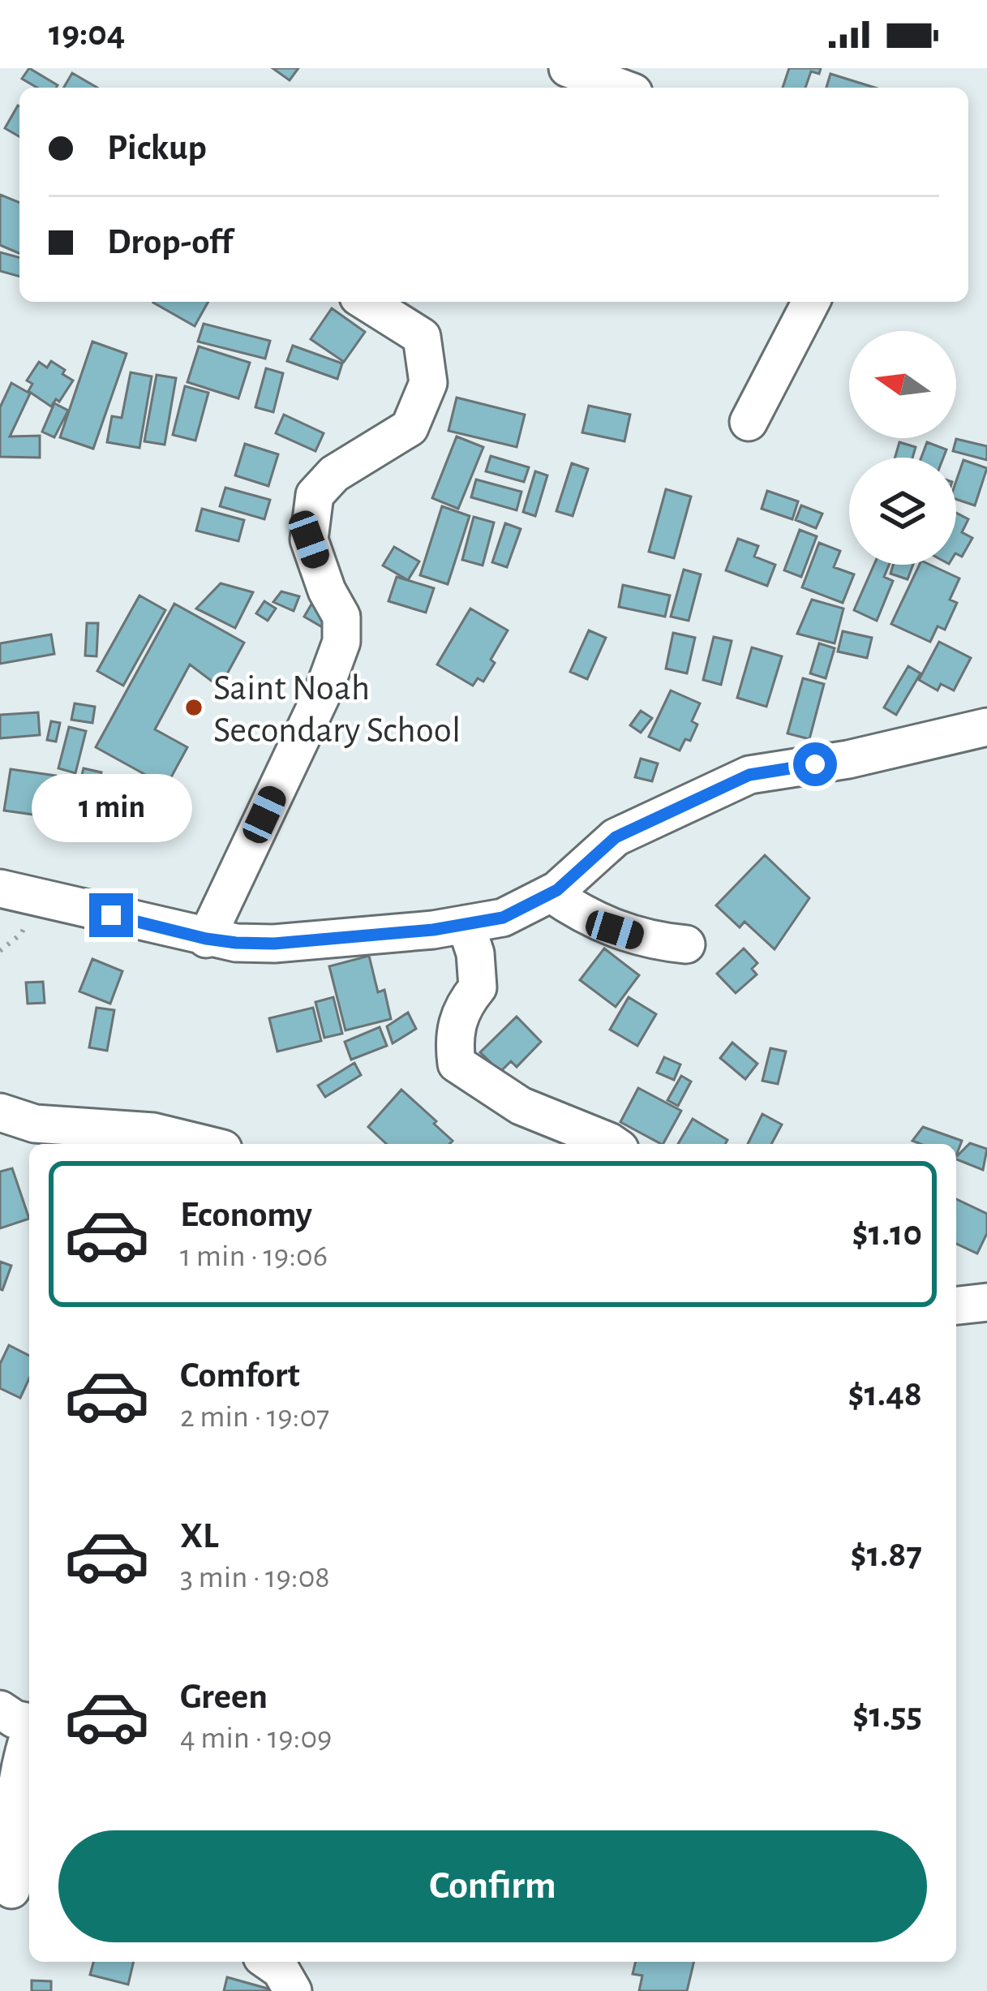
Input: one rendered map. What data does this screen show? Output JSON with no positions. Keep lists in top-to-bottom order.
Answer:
{
  "places": ["Saint Noah Secondary School"],
  "north": "left",
  "page": {
    "status": "19:04",
    "banner": ["Pickup", "Drop-off"],
    "bubble": "1 min",
    "list": [
      {
        "name": "Economy",
        "note": "1 min · 19:06",
        "value": "$1.10"
      },
      {
        "name": "Comfort",
        "note": "2 min · 19:07",
        "value": "$1.48"
      },
      {
        "name": "XL",
        "note": "3 min · 19:08",
        "value": "$1.87"
      },
      {
        "name": "Green",
        "note": "4 min · 19:09",
        "value": "$1.55"
      }
    ],
    "buttons": "Confirm"
  }
}
